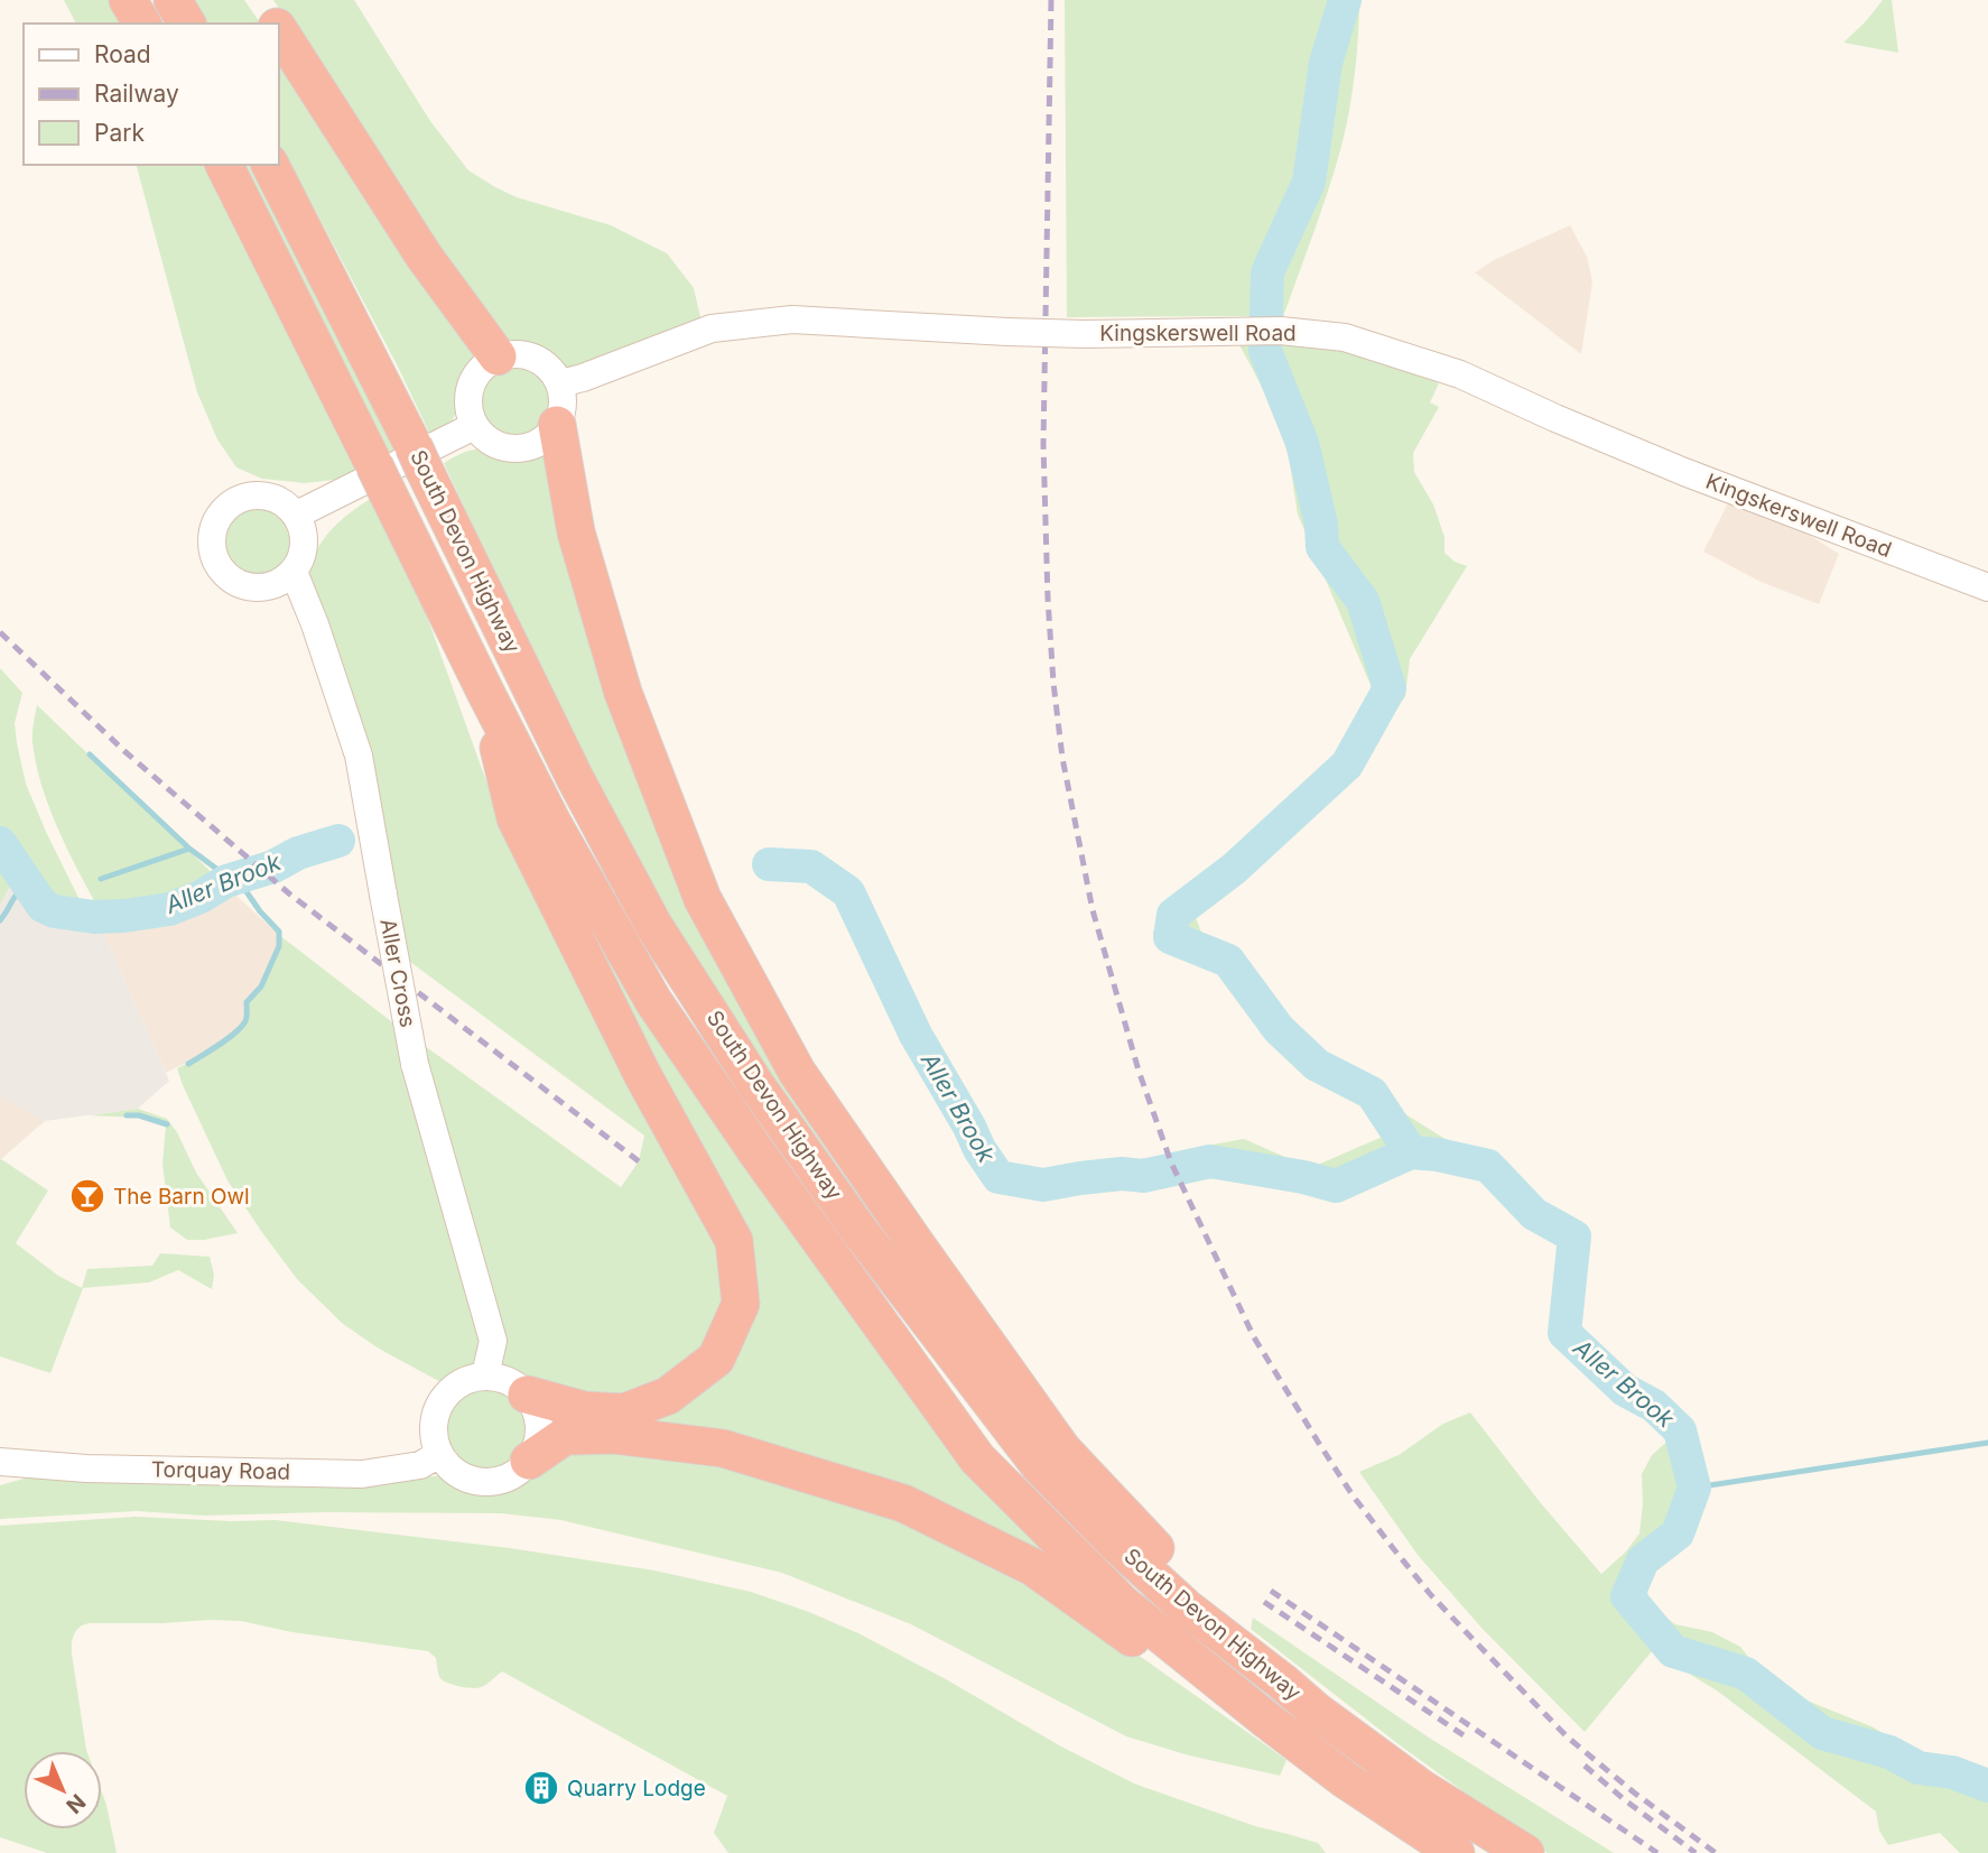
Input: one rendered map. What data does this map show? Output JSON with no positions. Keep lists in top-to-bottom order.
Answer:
{
  "streets": {
    "highway": ["South Devon Highway"],
    "street": ["Kingskerswell Road", "Aller Cross", "Torquay Road"]
  },
  "crossings": [
    ["Aller Cross", "Torquay Road"]
  ],
  "water": ["Aller Brook"],
  "places": {
    "bar": ["The Barn Owl"],
    "building": ["Quarry Lodge"]
  },
  "legend": ["Road", "Railway", "Park"],
  "north": "bottom right"
}
